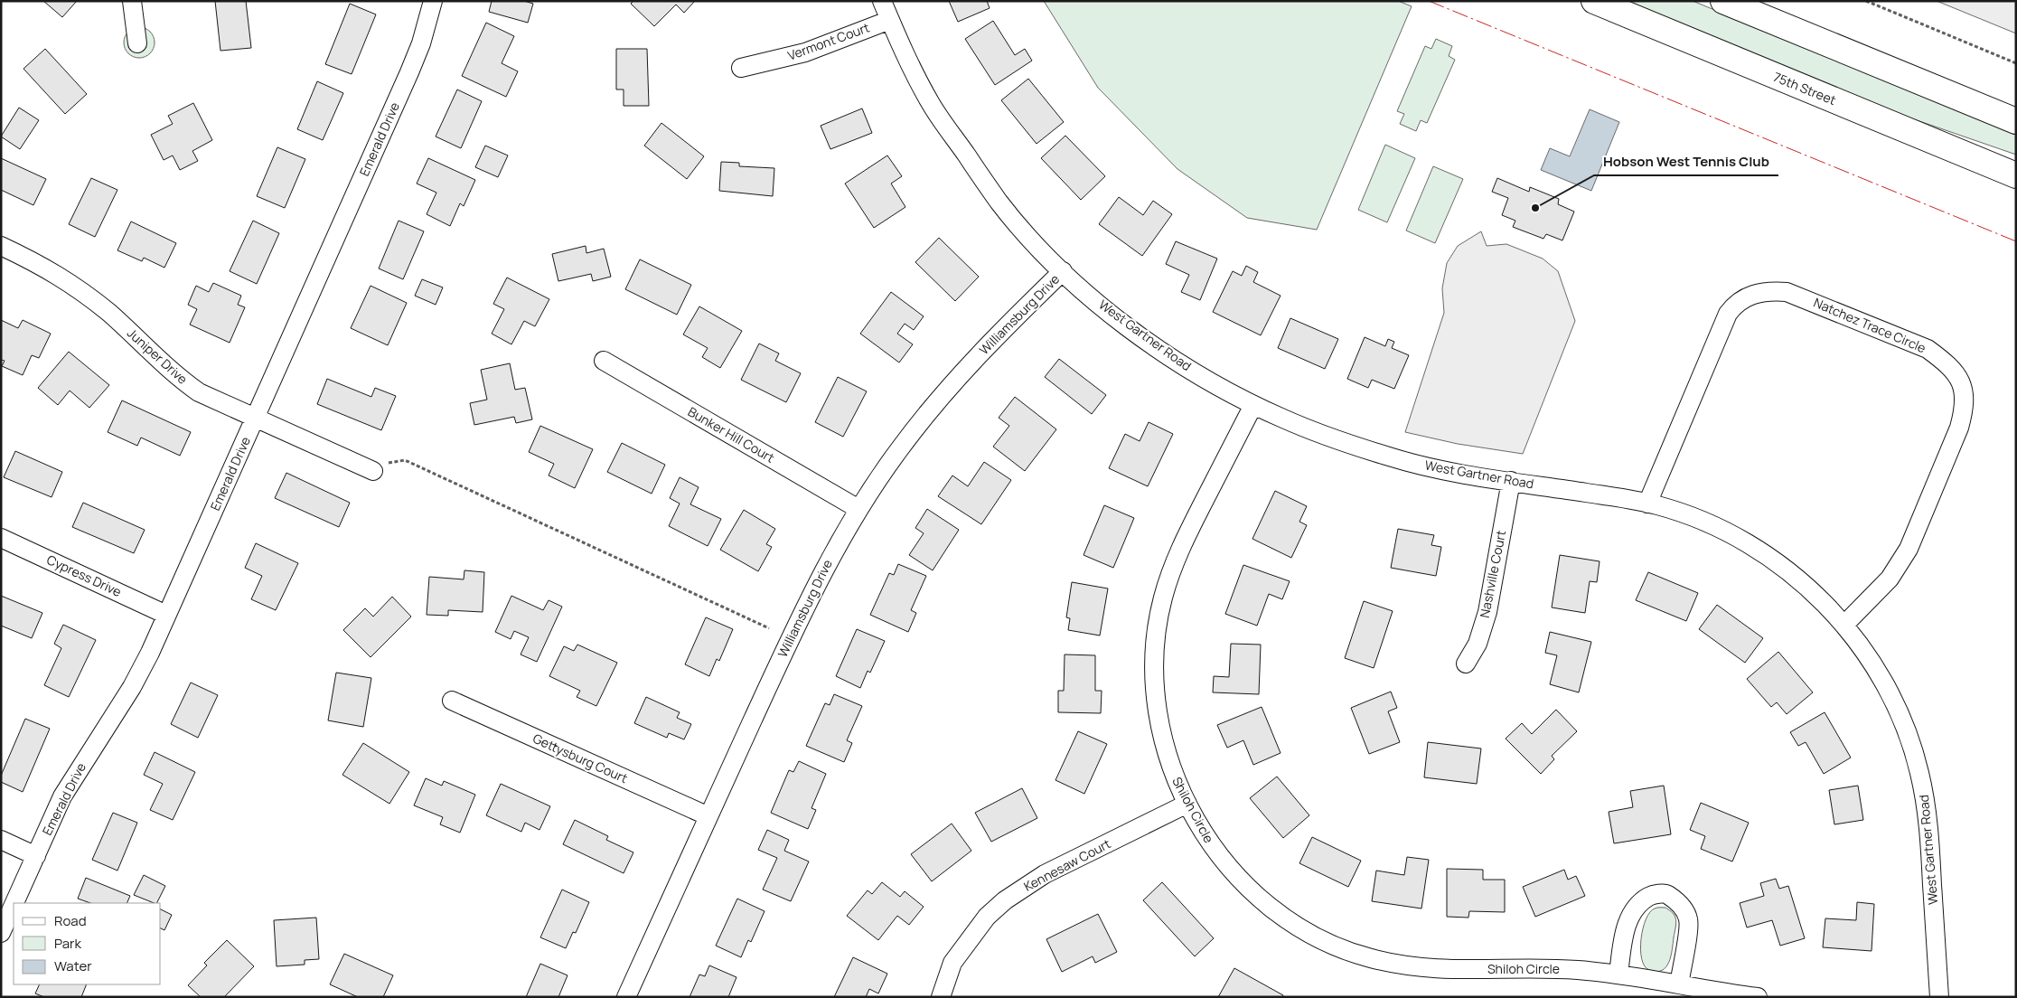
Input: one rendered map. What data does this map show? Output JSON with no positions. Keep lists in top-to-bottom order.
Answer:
{
  "streets": {
    "main road": ["75th Street"],
    "street": [
      "Vermont Court",
      "Emerald Drive",
      "Williamsburg Drive",
      "Natchez Trace Circle",
      "West Gartner Road",
      "Juniper Drive",
      "Bunker Hill Court",
      "Nashville Court",
      "Cypress Drive",
      "Gettysburg Court",
      "Shiloh Circle",
      "Kennesaw Court"
    ]
  },
  "crossings": [
    ["Vermont Court", "West Gartner Road"],
    ["Emerald Drive", "Juniper Drive"],
    ["Emerald Drive", "Cypress Drive"],
    ["Williamsburg Drive", "West Gartner Road"],
    ["Williamsburg Drive", "Bunker Hill Court"],
    ["Williamsburg Drive", "Gettysburg Court"],
    ["Natchez Trace Circle", "West Gartner Road"],
    ["West Gartner Road", "Nashville Court"],
    ["West Gartner Road", "Shiloh Circle"],
    ["Shiloh Circle", "Kennesaw Court"]
  ],
  "places": ["Hobson West Tennis Club"],
  "legend": ["Road", "Park", "Water"]
}
